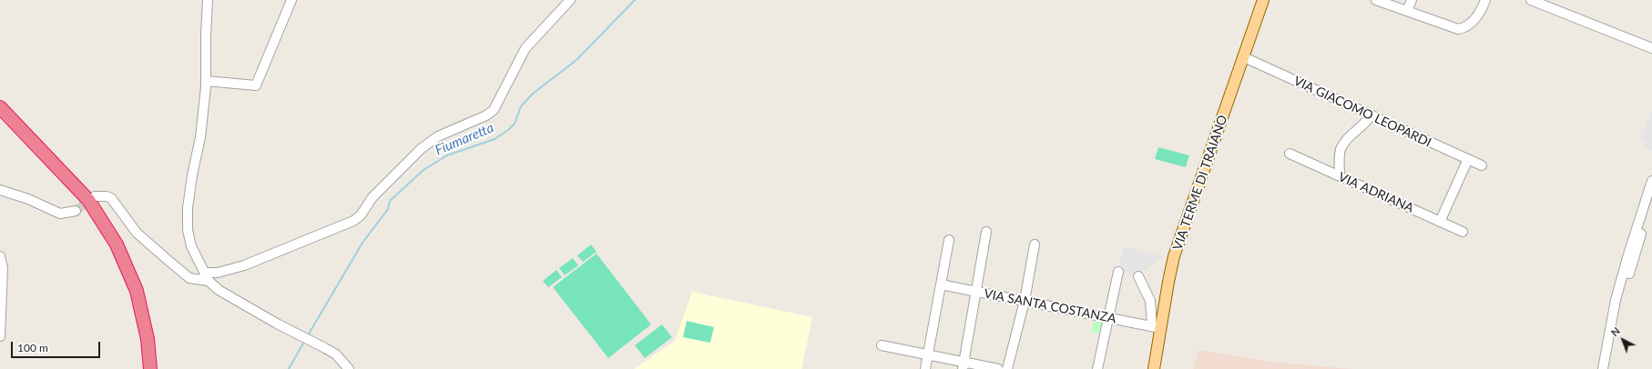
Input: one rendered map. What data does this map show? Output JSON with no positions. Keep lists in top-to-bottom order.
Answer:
{
  "streets": {
    "main road": ["VIA TERME DI TRAIANO"],
    "street": ["VIA GIACOMO LEOPARDI", "VIA ADRIANA", "VIA SANTA COSTANZA"]
  },
  "crossings": [
    ["VIA GIACOMO LEOPARDI", "VIA TERME DI TRAIANO"],
    ["VIA TERME DI TRAIANO", "VIA SANTA COSTANZA"]
  ],
  "water": ["Fiumaretta"],
  "scale_bar": "100 m",
  "north": "top left"
}
